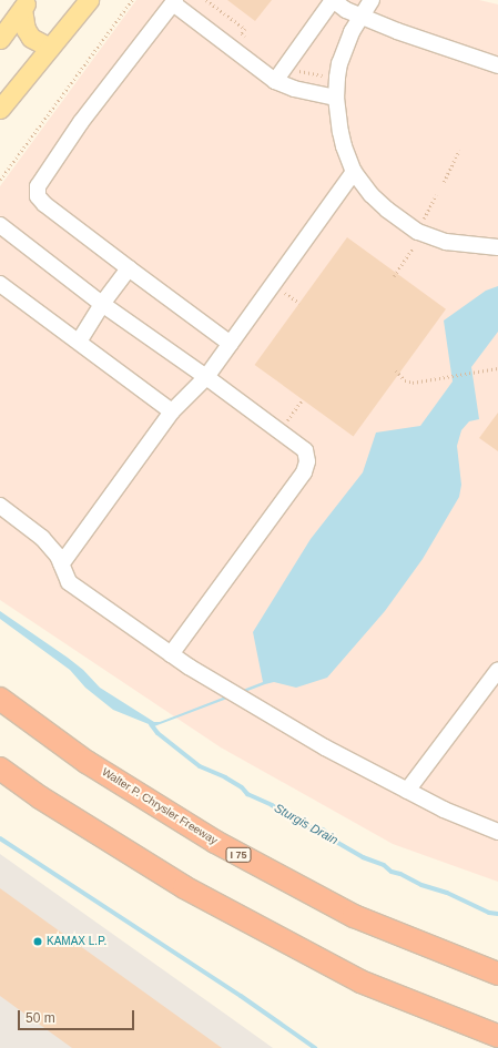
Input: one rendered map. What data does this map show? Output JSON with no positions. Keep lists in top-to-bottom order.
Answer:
{
  "streets": {
    "highway": ["Walter P. Chrysler Freeway", "I 75"]
  },
  "water": ["Sturgis Drain"],
  "places": ["KAMAX L.P."],
  "scale_bar": "50 m"
}
